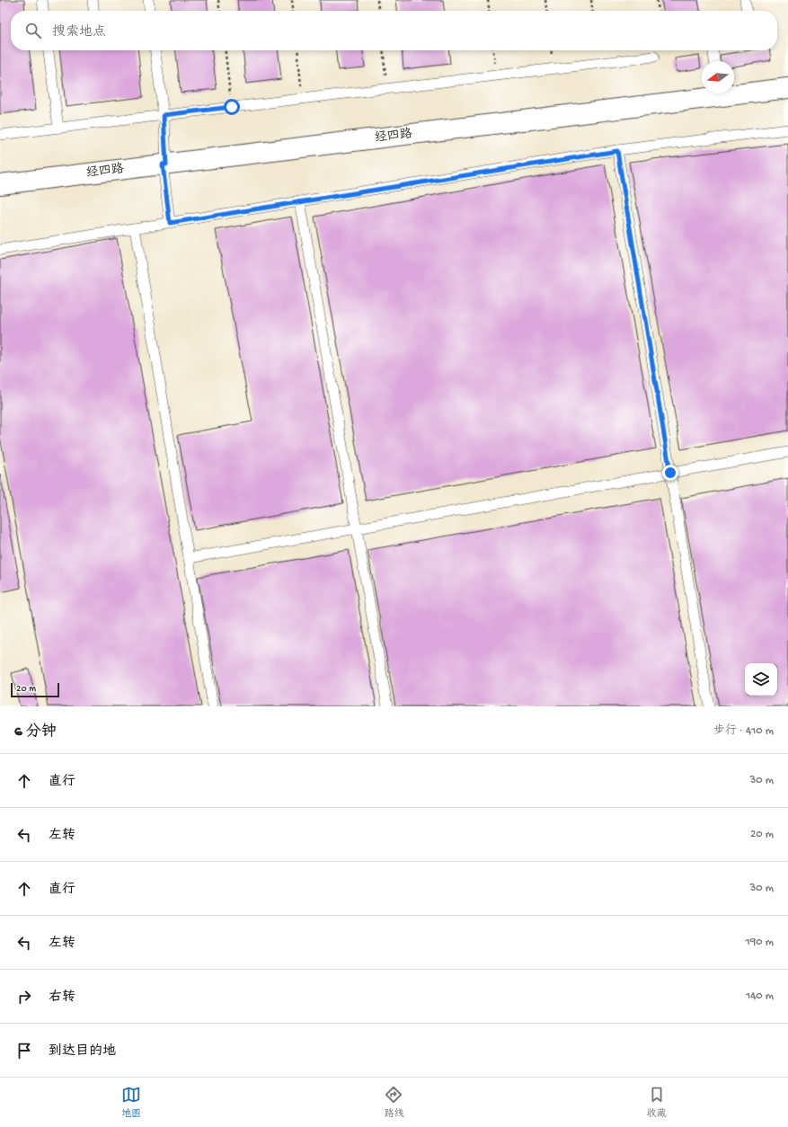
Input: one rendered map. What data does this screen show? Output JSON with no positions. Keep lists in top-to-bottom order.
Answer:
{
  "streets": {
    "street": ["经四路"]
  },
  "scale_bar": "20 m",
  "north": "left",
  "page": {
    "search": "搜索地点",
    "scale": "20 m",
    "heading": ["6 分钟", "步行 · 410 m"],
    "list": [
      ["直行", "30 m"],
      ["左转", "20 m"],
      ["直行", "30 m"],
      ["左转", "190 m"],
      ["右转", "140 m"],
      "到达目的地"
    ],
    "nav": ["地图", "路线", "收藏"]
  }
}
